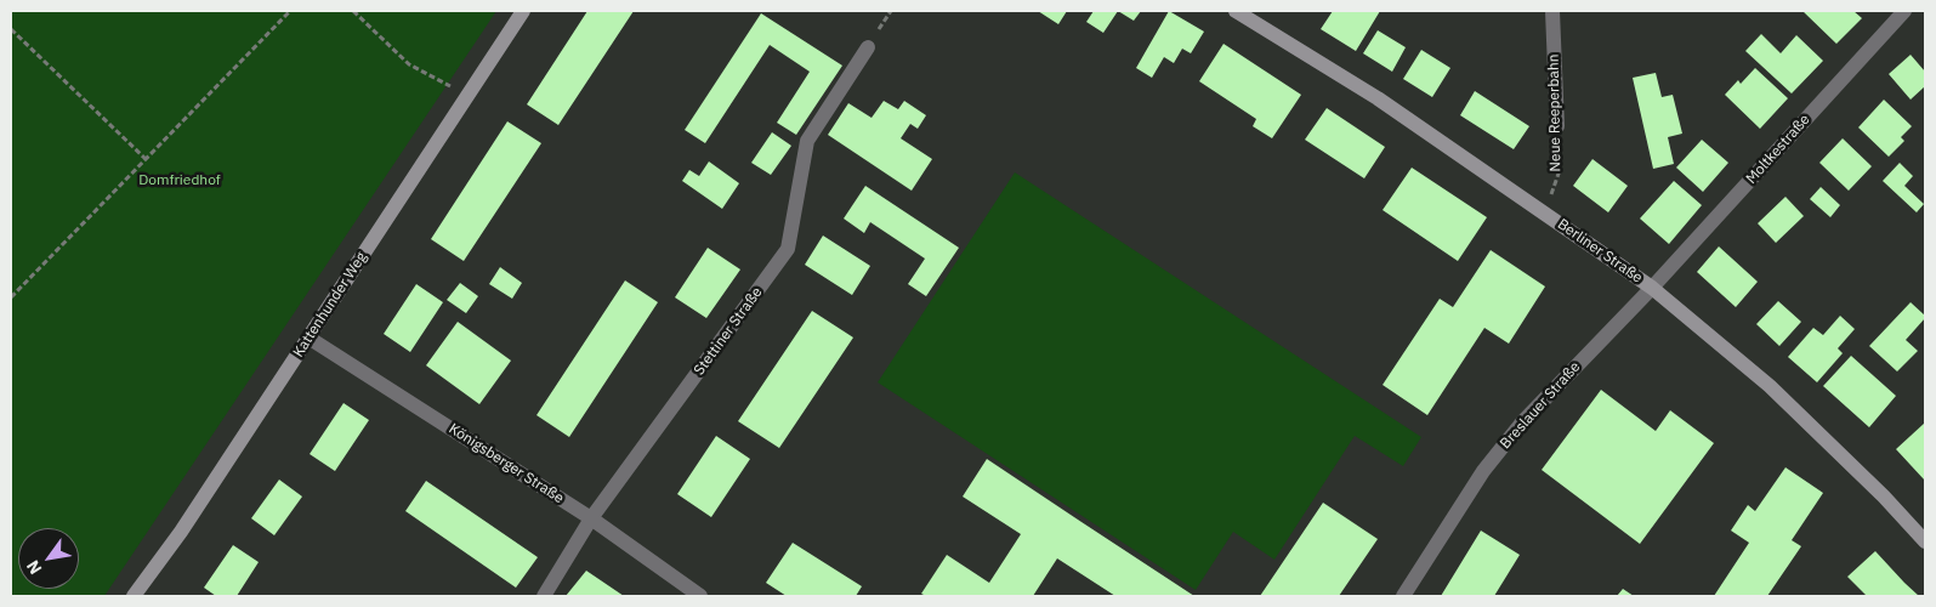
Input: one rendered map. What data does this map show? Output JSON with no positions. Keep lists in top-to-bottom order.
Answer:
{
  "streets": {
    "street": [
      "Neue Reeperbahn",
      "Moltkestraße",
      "Berliner Straße",
      "Kattenhunder Weg",
      "Stettiner Straße",
      "Breslauer Straße",
      "Königsberger Straße"
    ]
  },
  "crossings": [
    ["Neue Reeperbahn", "Berliner Straße"],
    ["Moltkestraße", "Berliner Straße"],
    ["Moltkestraße", "Breslauer Straße"],
    ["Berliner Straße", "Breslauer Straße"],
    ["Kattenhunder Weg", "Königsberger Straße"],
    ["Stettiner Straße", "Königsberger Straße"]
  ],
  "parks": ["Domfriedhof"],
  "north": "bottom left"
}
